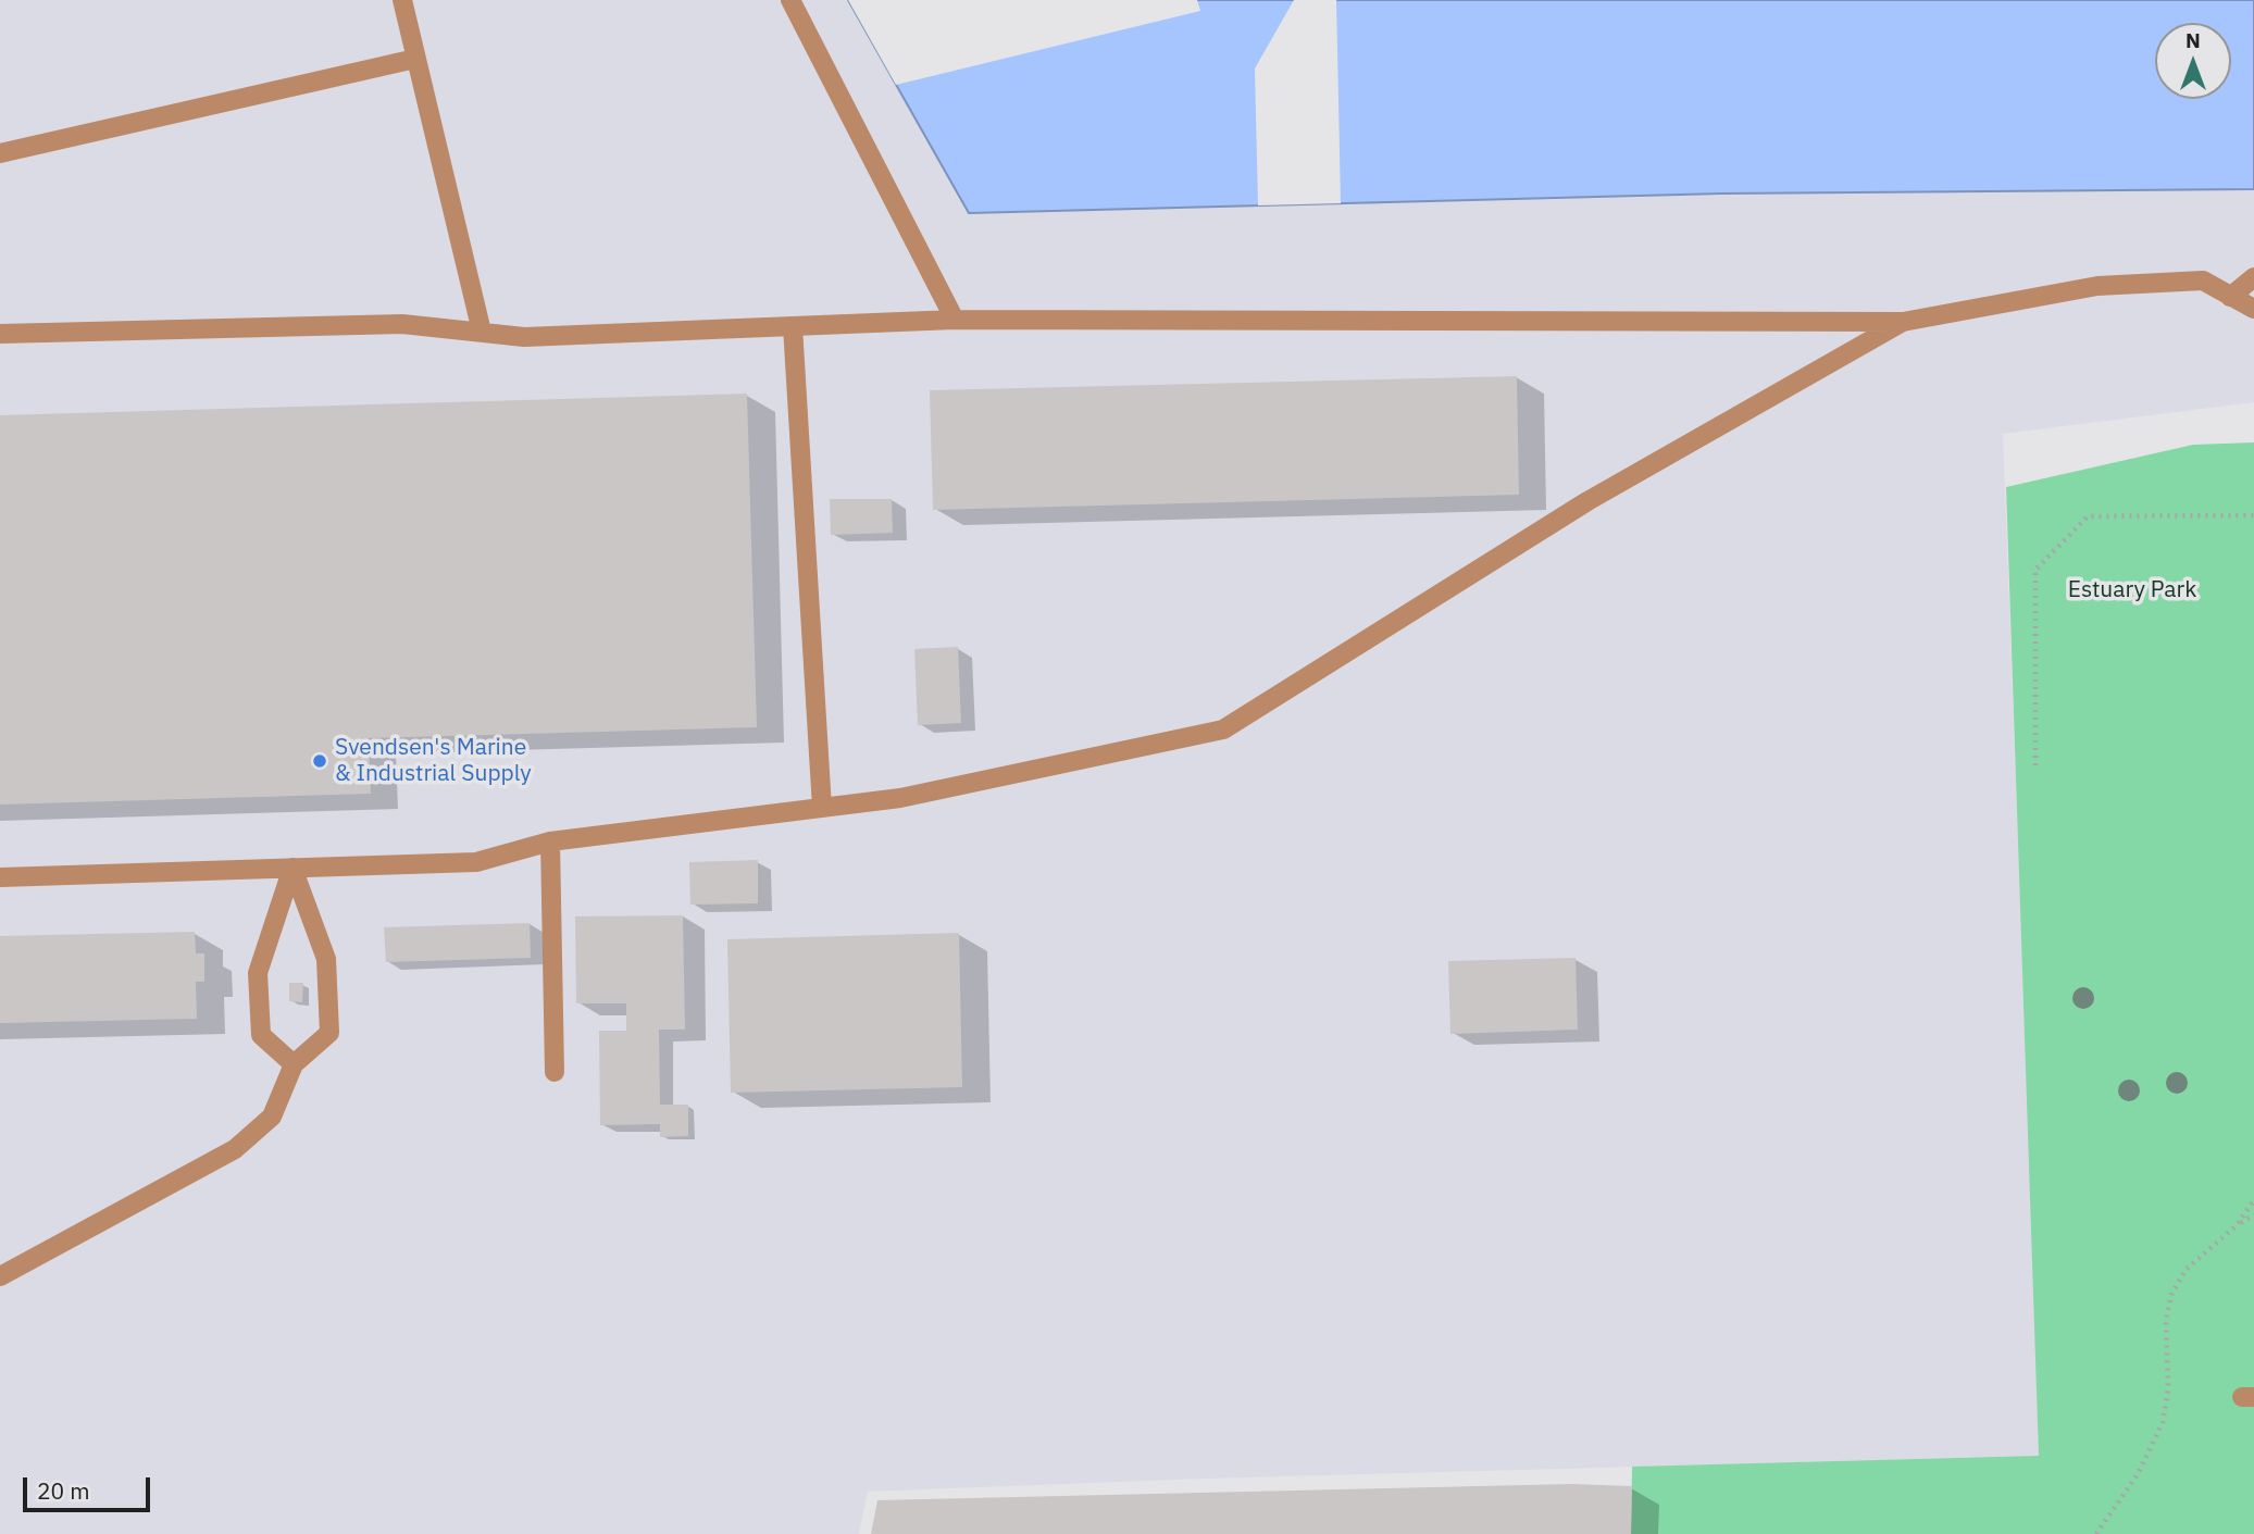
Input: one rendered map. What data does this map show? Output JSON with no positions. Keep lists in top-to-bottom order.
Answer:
{
  "parks": ["Estuary Park"],
  "places": ["Svendsen's Marine & Industrial Supply"],
  "scale_bar": "20 m",
  "north": "top"
}
